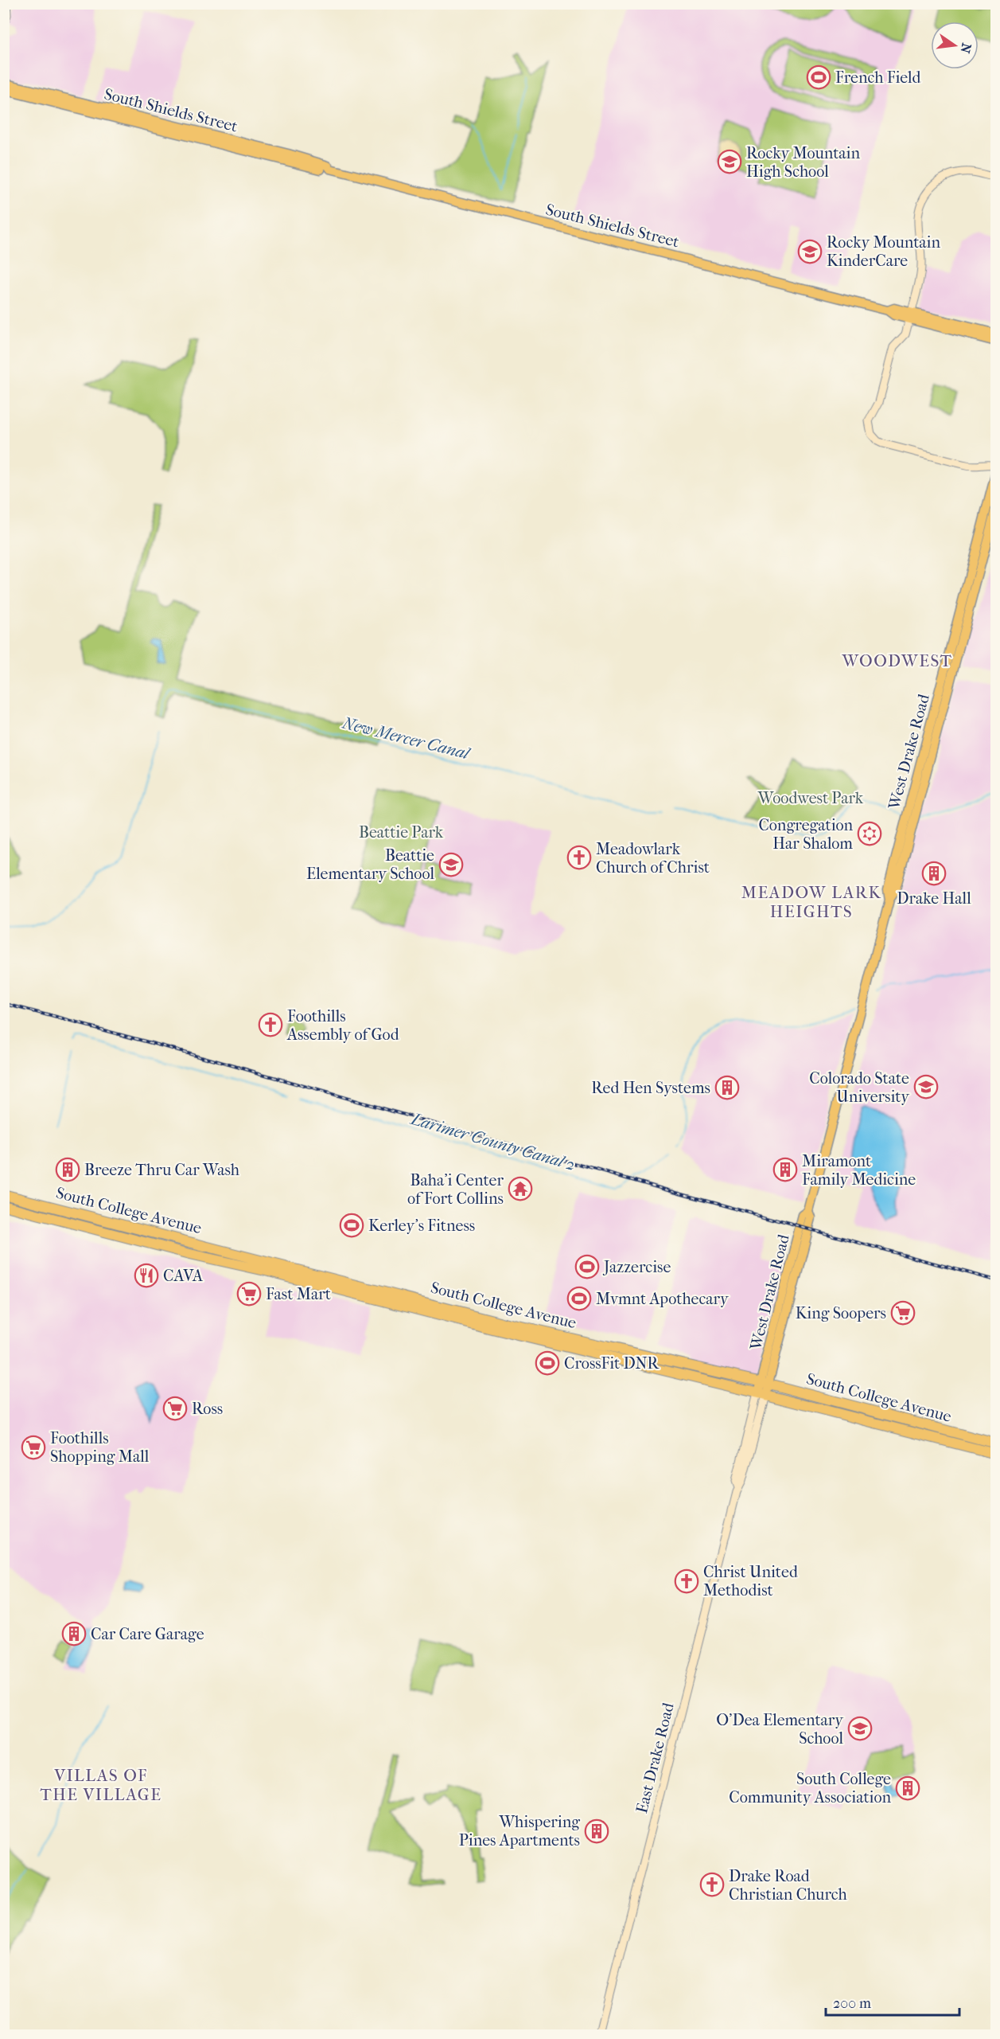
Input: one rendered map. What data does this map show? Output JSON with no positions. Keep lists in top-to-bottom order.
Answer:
{
  "streets": {
    "highway": ["South College Avenue"],
    "main road": ["South Shields Street", "West Drake Road", "East Drake Road"]
  },
  "crossings": [
    ["West Drake Road", "South College Avenue"],
    ["West Drake Road", "East Drake Road"],
    ["South College Avenue", "East Drake Road"]
  ],
  "districts": ["WOODWEST", "MEADOW LARK HEIGHTS", "VILLAS OF THE VILLAGE"],
  "water": ["New Mercer Canal", "Larimer County Canal 2"],
  "parks": ["Woodwest Park", "Beattie Park"],
  "places": {
    "sports": [
      "French Field",
      "Kerley's Fitness",
      "Jazzercise",
      "Mvmnt Apothecary",
      "CrossFit DNR"
    ],
    "school or university": [
      "Rocky Mountain High School",
      "Rocky Mountain KinderCare",
      "Beattie Elementary School",
      "Colorado State University",
      "O'Dea Elementary School"
    ],
    "synagogue": ["Congregation Har Shalom"],
    "church": [
      "Meadowlark Church of Christ",
      "Foothills Assembly of God",
      "Christ United Methodist",
      "Drake Road Christian Church"
    ],
    "building": [
      "Drake Hall",
      "Red Hen Systems",
      "Breeze Thru Car Wash",
      "Miramont Family Medicine",
      "Car Care Garage",
      "South College Community Association",
      "Whispering Pines Apartments"
    ],
    "temple": ["Baha'i Center of Fort Collins"],
    "restaurant": ["CAVA"],
    "supermarket": [
      "Fast Mart",
      "King Soopers",
      "Ross",
      "Foothills Shopping Mall"
    ]
  },
  "scale_bar": "200 m",
  "north": "right"
}
